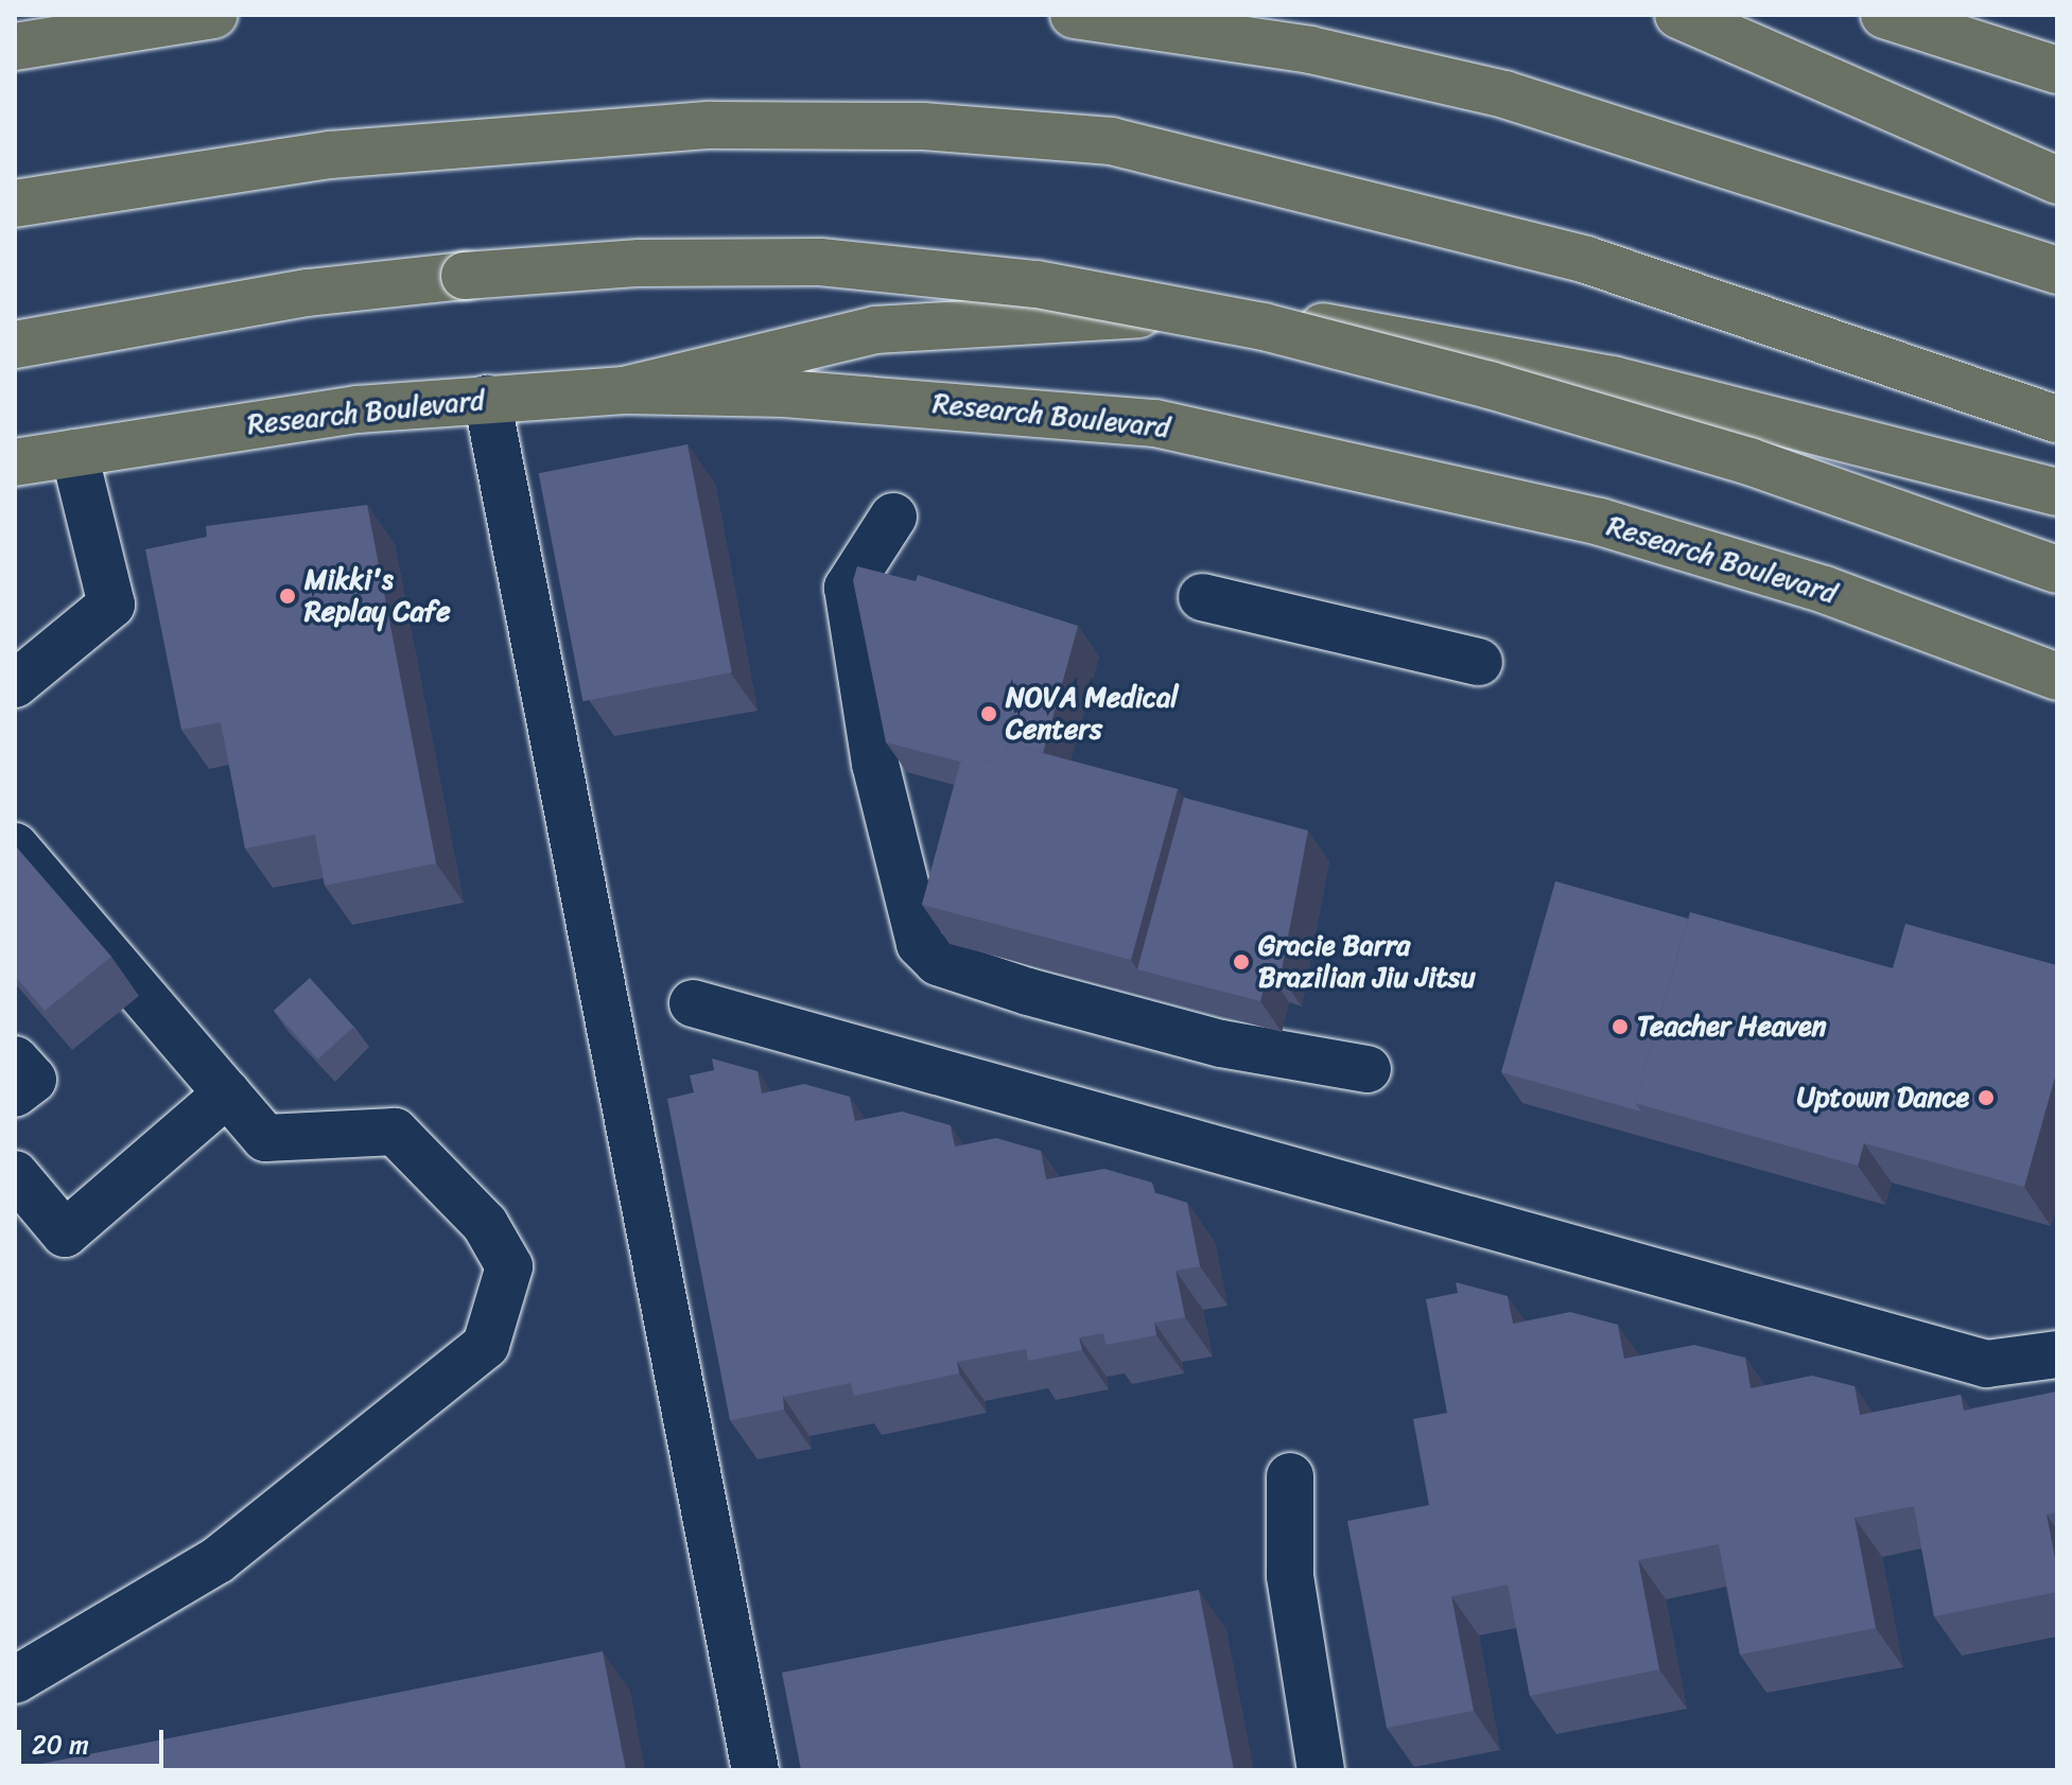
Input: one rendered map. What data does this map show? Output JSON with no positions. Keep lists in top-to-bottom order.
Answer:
{
  "streets": {
    "main road": ["Research Boulevard"]
  },
  "places": [
    "Mikki's Replay Cafe",
    "NOVA Medical Centers",
    "Gracie Barra Brazilian Jiu Jitsu",
    "Teacher Heaven",
    "Uptown Dance"
  ],
  "scale_bar": "20 m"
}
